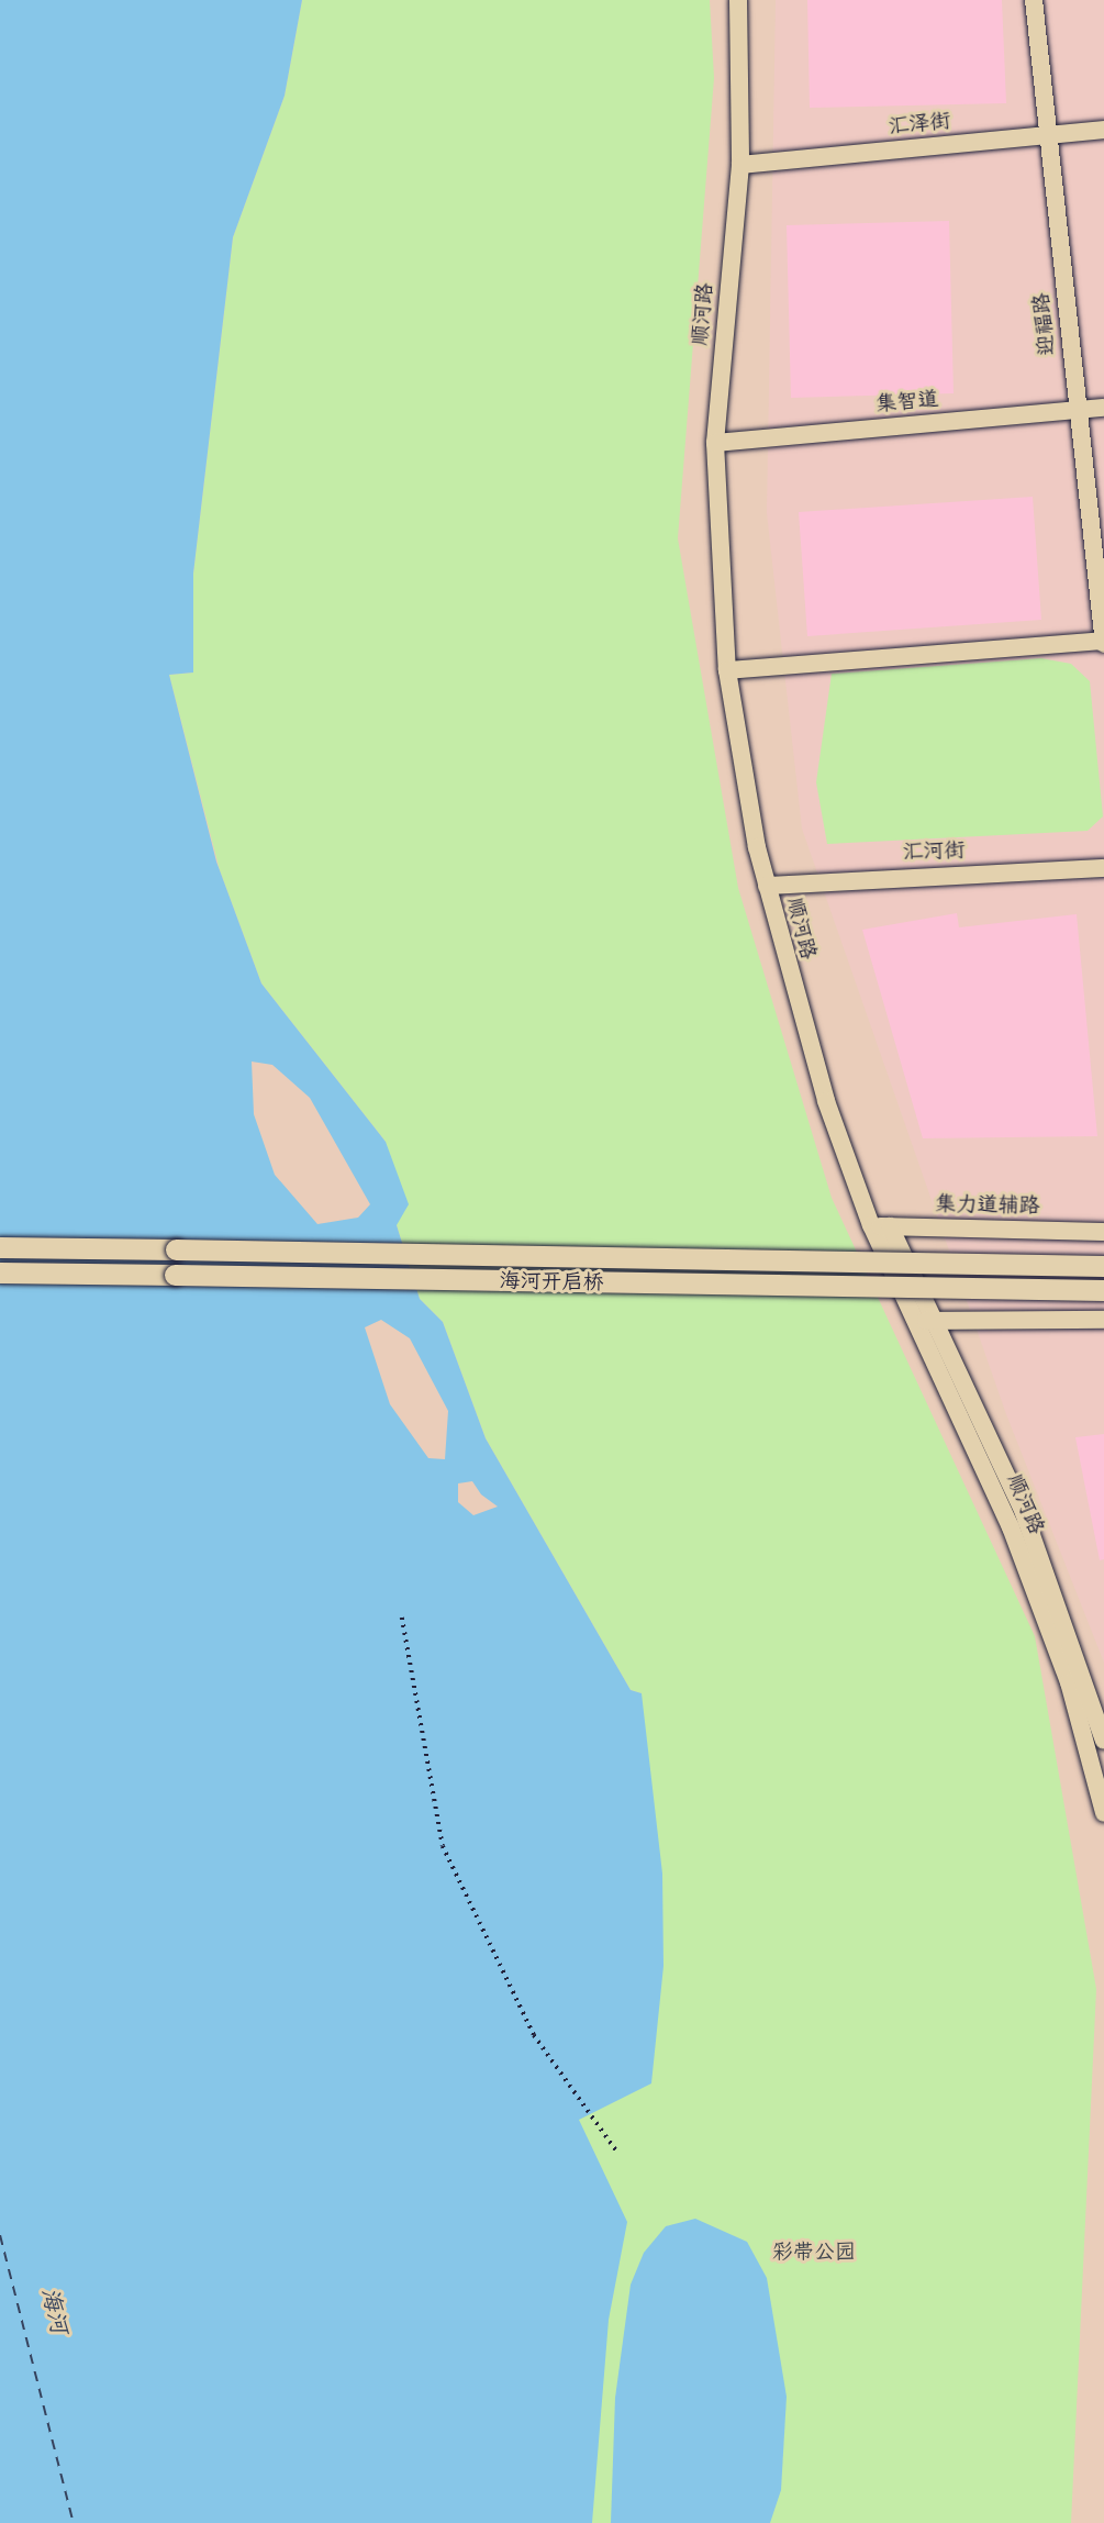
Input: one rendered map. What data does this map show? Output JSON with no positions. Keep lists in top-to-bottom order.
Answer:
{
  "streets": {
    "main road": ["海河开启桥"],
    "street": [
      "汇泽街",
      "顺河路",
      "迎福路",
      "集智道",
      "汇河街",
      "集力道辅路"
    ]
  },
  "crossings": [
    ["汇泽街", "顺河路"],
    ["汇泽街", "迎福路"],
    ["顺河路", "集智道"],
    ["顺河路", "汇河街"],
    ["顺河路", "集力道辅路"],
    ["迎福路", "集智道"]
  ],
  "water": ["海河"],
  "parks": ["彩带公园"]
}
